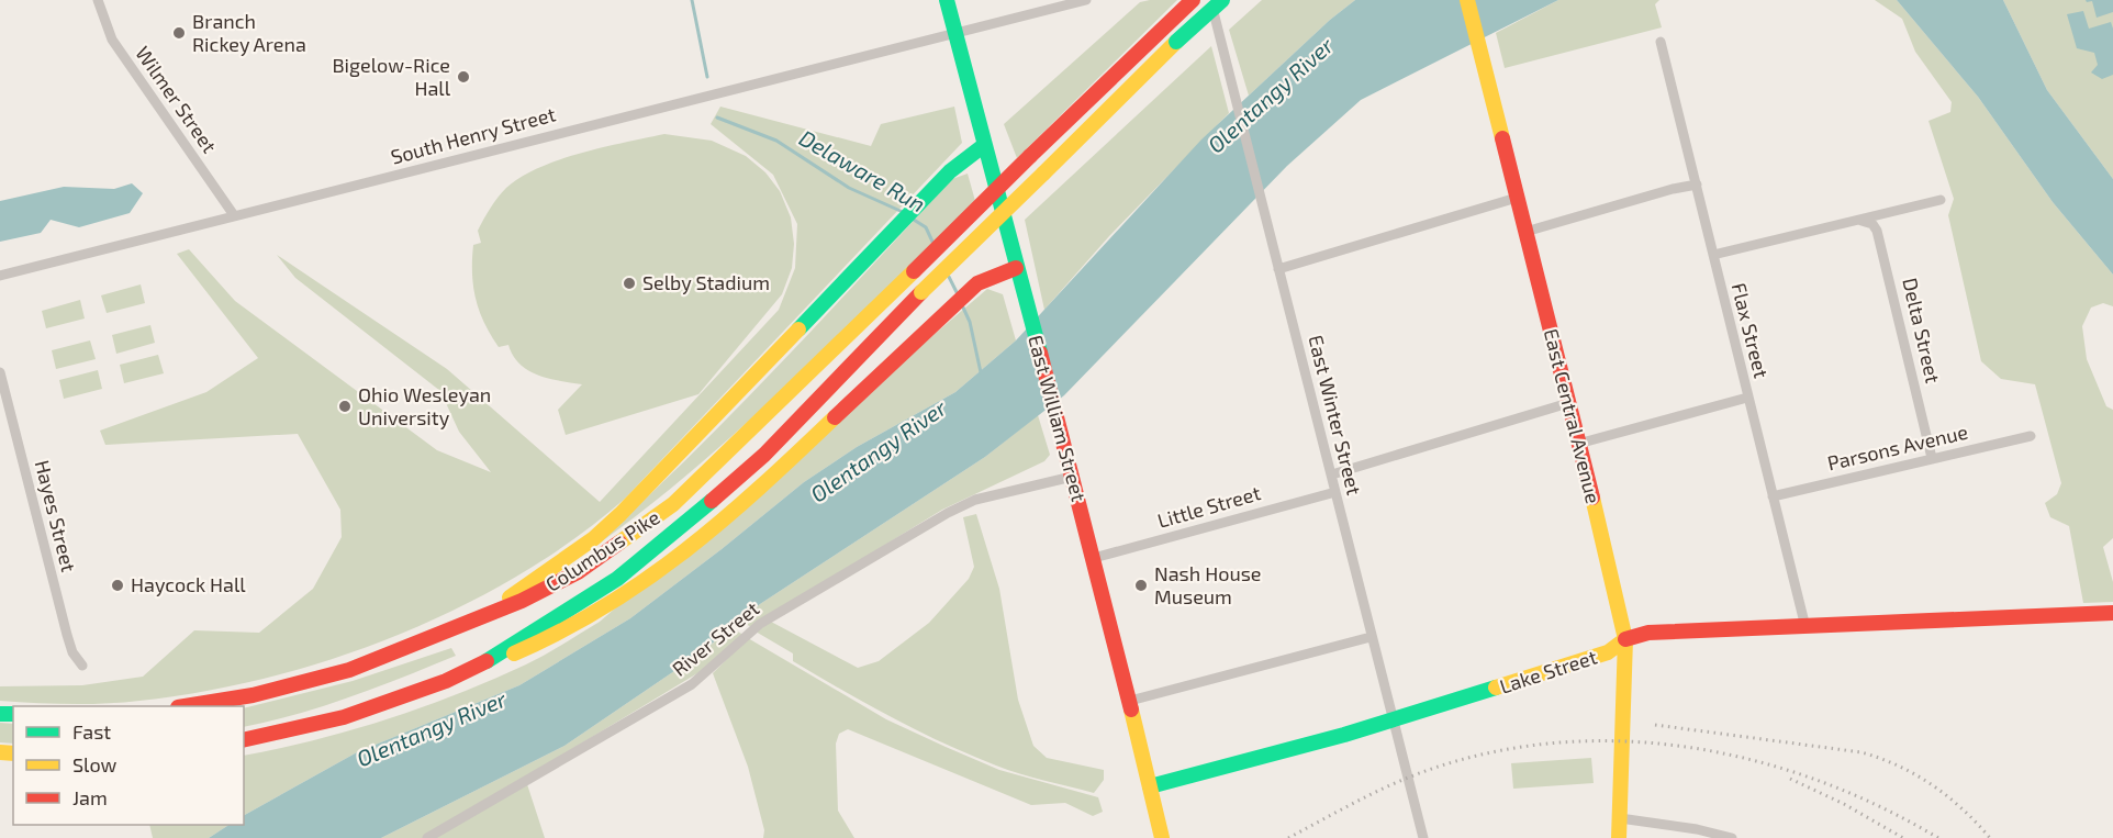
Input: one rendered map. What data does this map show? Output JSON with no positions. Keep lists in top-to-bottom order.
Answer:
{
  "streets": {
    "main road": [
      "East Central Avenue",
      "East William Street",
      "Columbus Pike",
      "Lake Street"
    ],
    "street": [
      "Wilmer Street",
      "South Henry Street",
      "Flax Street",
      "Delta Street",
      "East Winter Street",
      "Parsons Avenue",
      "Little Street",
      "Hayes Street",
      "River Street"
    ]
  },
  "crossings": [
    ["Wilmer Street", "South Henry Street"],
    ["South Henry Street", "East William Street"],
    ["Flax Street", "Parsons Avenue"],
    ["Flax Street", "Lake Street"],
    ["Delta Street", "Parsons Avenue"],
    ["East Winter Street", "Little Street"],
    ["East Winter Street", "Lake Street"],
    ["East Central Avenue", "Lake Street"],
    ["East William Street", "Little Street"],
    ["East William Street", "River Street"],
    ["East William Street", "Lake Street"]
  ],
  "water": ["Olentangy River", "Delaware Run"],
  "places": [
    "Branch Rickey Arena",
    "Bigelow-Rice Hall",
    "Selby Stadium",
    "Ohio Wesleyan University",
    "Haycock Hall",
    "Nash House Museum"
  ],
  "legend": ["Fast", "Slow", "Jam"]
}
